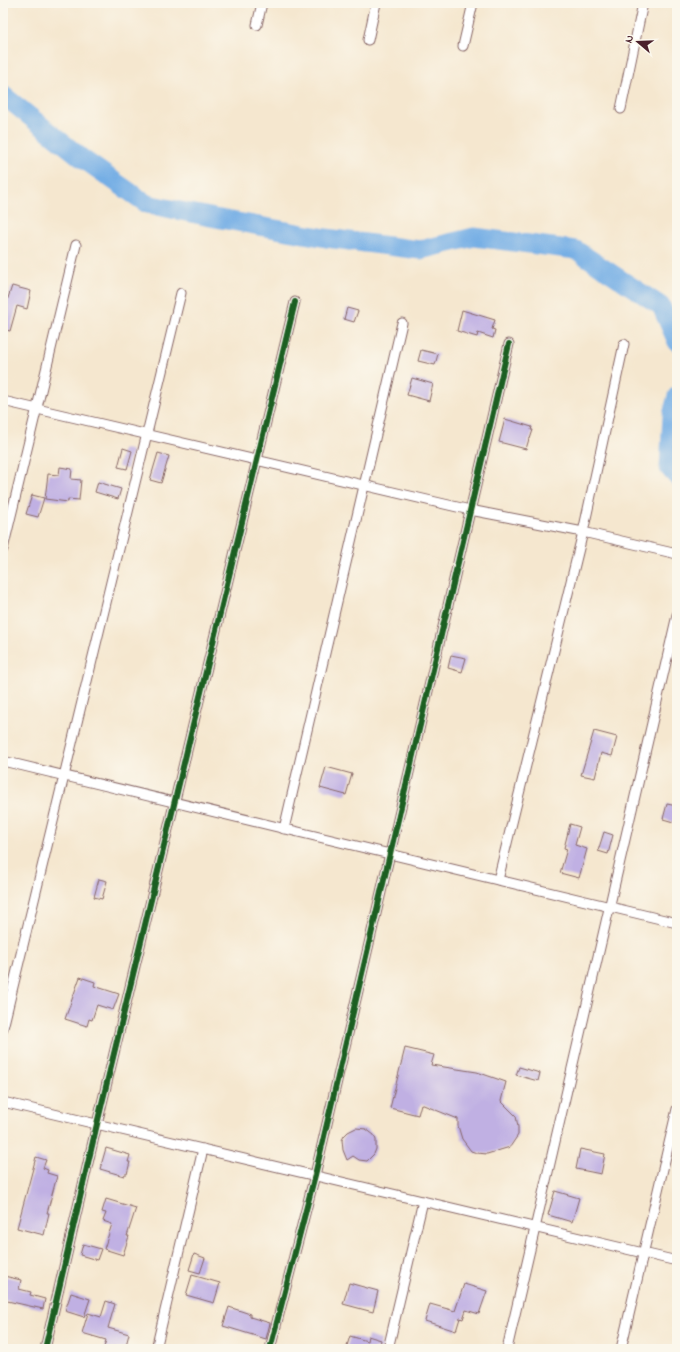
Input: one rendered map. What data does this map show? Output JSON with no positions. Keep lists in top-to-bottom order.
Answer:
{
  "north": "left"
}
